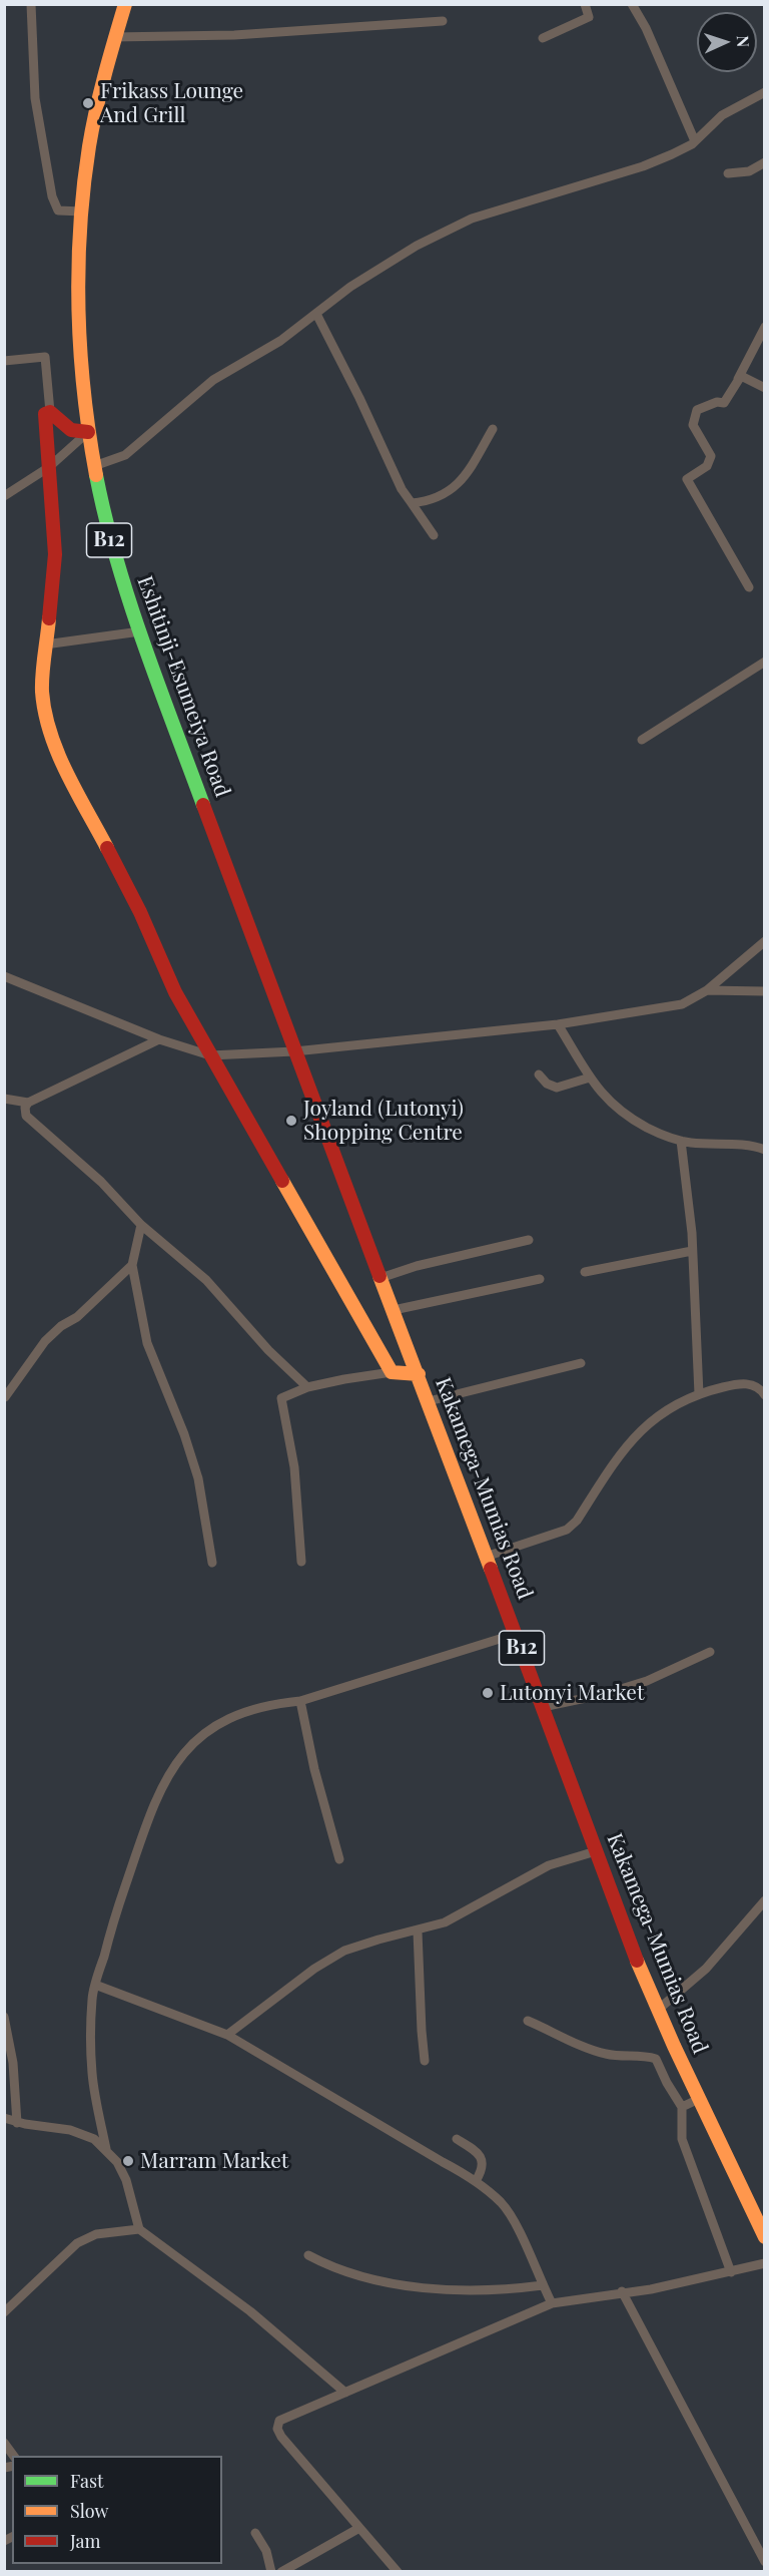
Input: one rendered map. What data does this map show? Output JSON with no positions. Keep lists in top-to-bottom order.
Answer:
{
  "streets": {
    "main road": ["B12", "Eshitinji-Esumeiya Road", "Kakamega-Mumias Road"]
  },
  "crossings": [
    ["Eshitinji-Esumeiya Road", "Kakamega-Mumias Road"]
  ],
  "places": [
    "Frikass Lounge And Grill",
    "Joyland (Lutonyi) Shopping Centre",
    "Lutonyi Market",
    "Marram Market"
  ],
  "legend": ["Fast", "Slow", "Jam"],
  "north": "right"
}
